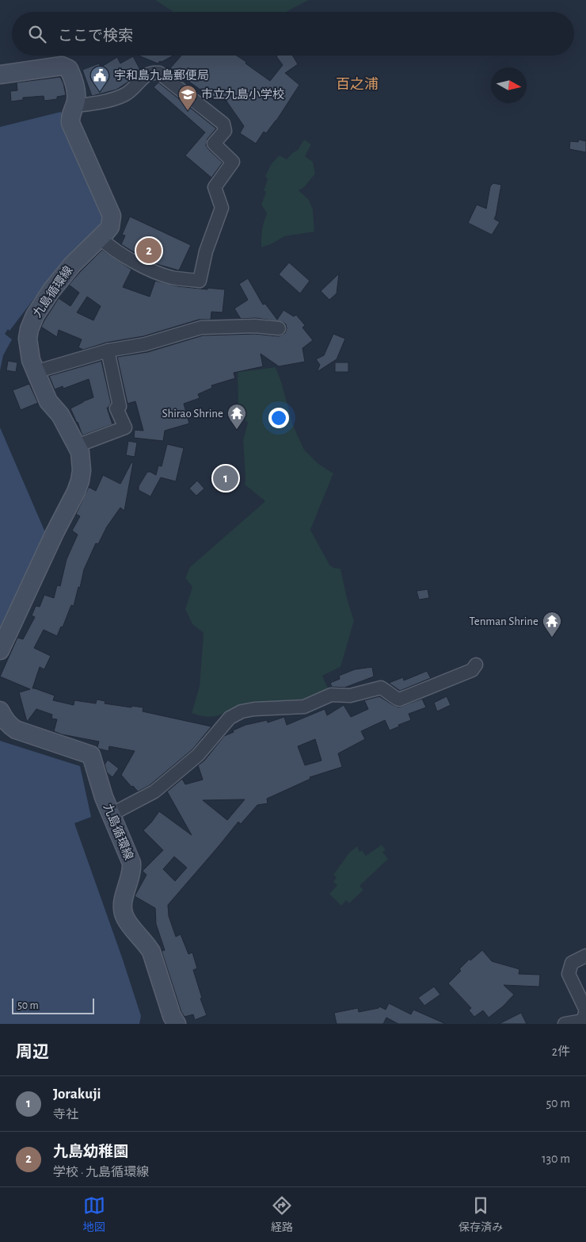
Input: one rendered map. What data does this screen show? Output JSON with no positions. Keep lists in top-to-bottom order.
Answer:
{
  "streets": {
    "main road": ["九島循環線"]
  },
  "districts": ["百之浦"],
  "places": {
    "public building": ["宇和島九島郵便局"],
    "school or university": ["市立九島小学校"],
    "temple": ["Shirao Shrine", "Tenman Shrine"]
  },
  "scale_bar": "50 m",
  "north": "right",
  "page": {
    "search": "ここで検索",
    "pins": ["2", "1"],
    "scale": "50 m",
    "heading": ["周辺", "2件"],
    "list": [
      {
        "mark": "1",
        "name": "Jorakuji",
        "note": "寺社",
        "value": "50 m"
      },
      {
        "mark": "2",
        "name": "九島幼稚園",
        "note": "学校 · 九島循環線",
        "value": "130 m"
      }
    ],
    "nav": ["地図", "経路", "保存済み"]
  }
}
